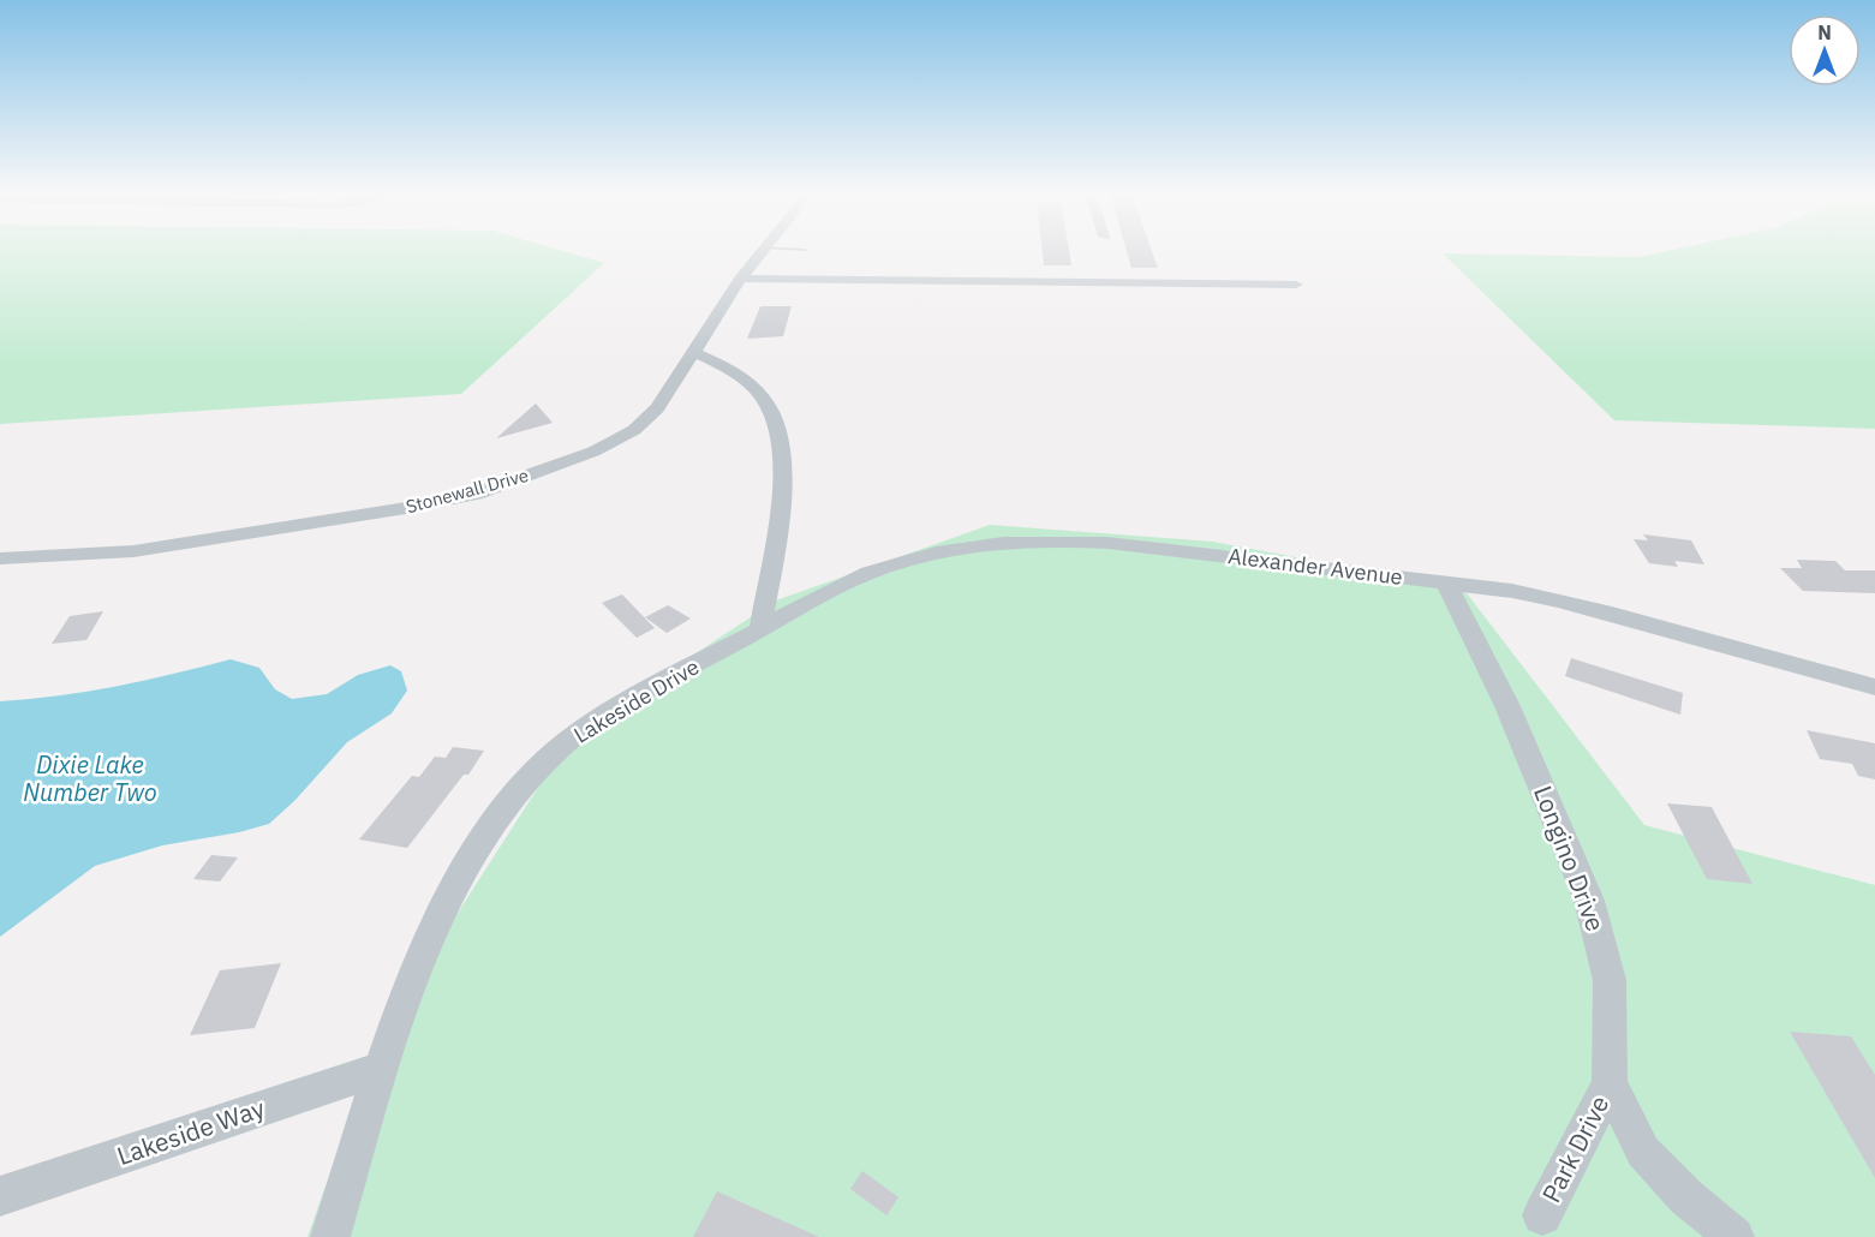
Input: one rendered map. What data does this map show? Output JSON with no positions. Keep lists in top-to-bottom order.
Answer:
{
  "streets": {
    "street": [
      "Stonewall Drive",
      "Alexander Avenue",
      "Lakeside Drive",
      "Longino Drive",
      "Lakeside Way",
      "Park Drive"
    ]
  },
  "crossings": [
    ["Alexander Avenue", "Lakeside Drive"],
    ["Alexander Avenue", "Longino Drive"],
    ["Lakeside Drive", "Lakeside Way"],
    ["Longino Drive", "Park Drive"]
  ],
  "water": ["Dixie Lake Number Two"],
  "north": "top"
}
